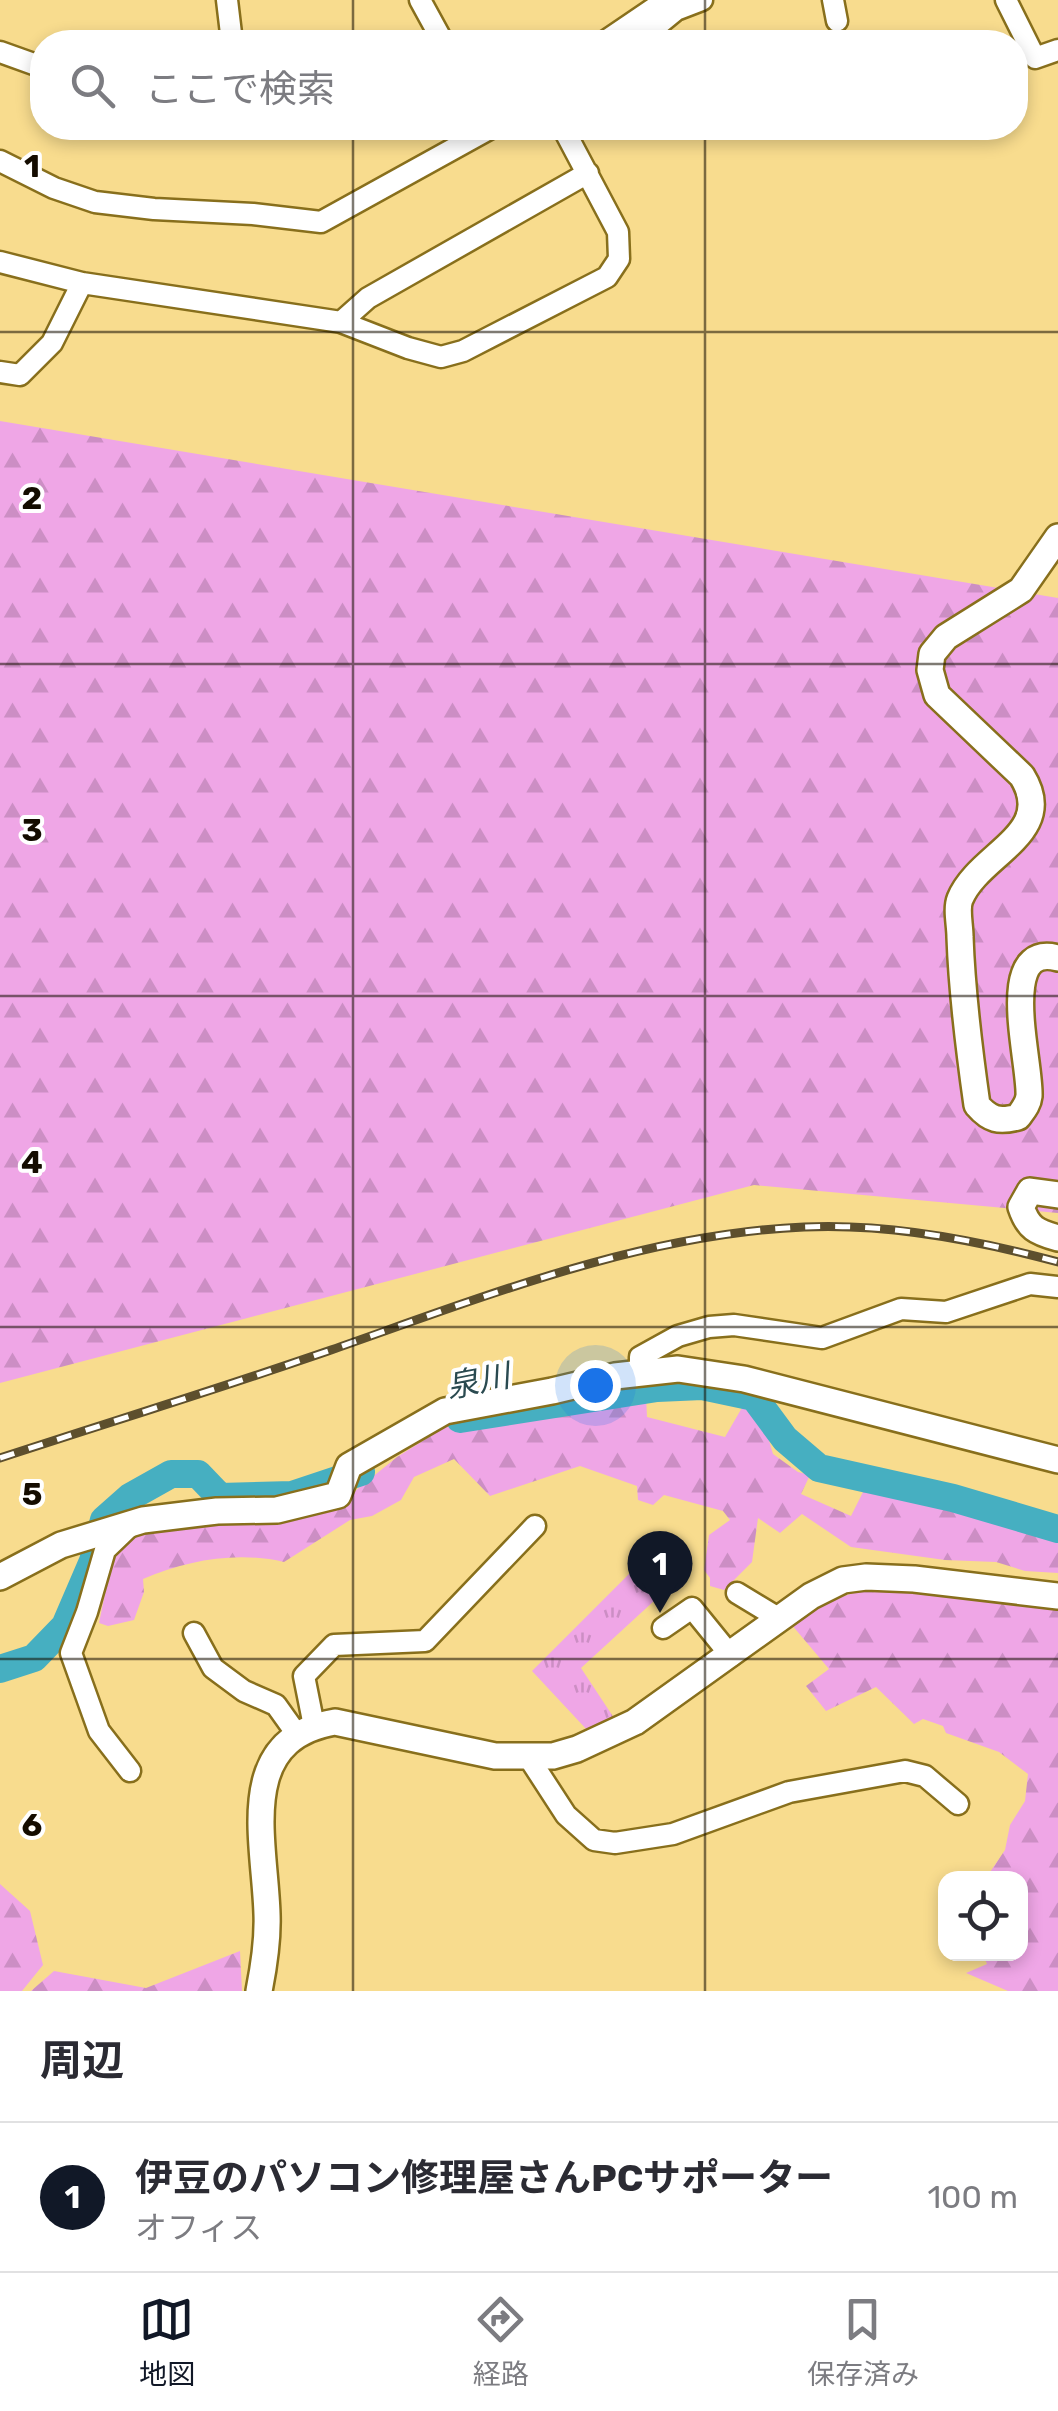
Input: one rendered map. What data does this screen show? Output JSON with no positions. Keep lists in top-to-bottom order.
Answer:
{
  "water": ["泉川"],
  "page": {
    "search": "ここで検索",
    "pins": "1",
    "heading": "周辺",
    "list": [
      {
        "mark": "1",
        "name": "伊豆のパソコン修理屋さんPCサポーター",
        "note": "オフィス",
        "value": "100 m"
      }
    ],
    "nav": ["地図", "経路", "保存済み"]
  },
  "grid": {
    "rows": [
      "1",
      "2",
      "3",
      "4",
      "5",
      "6"
    ]
  }
}
